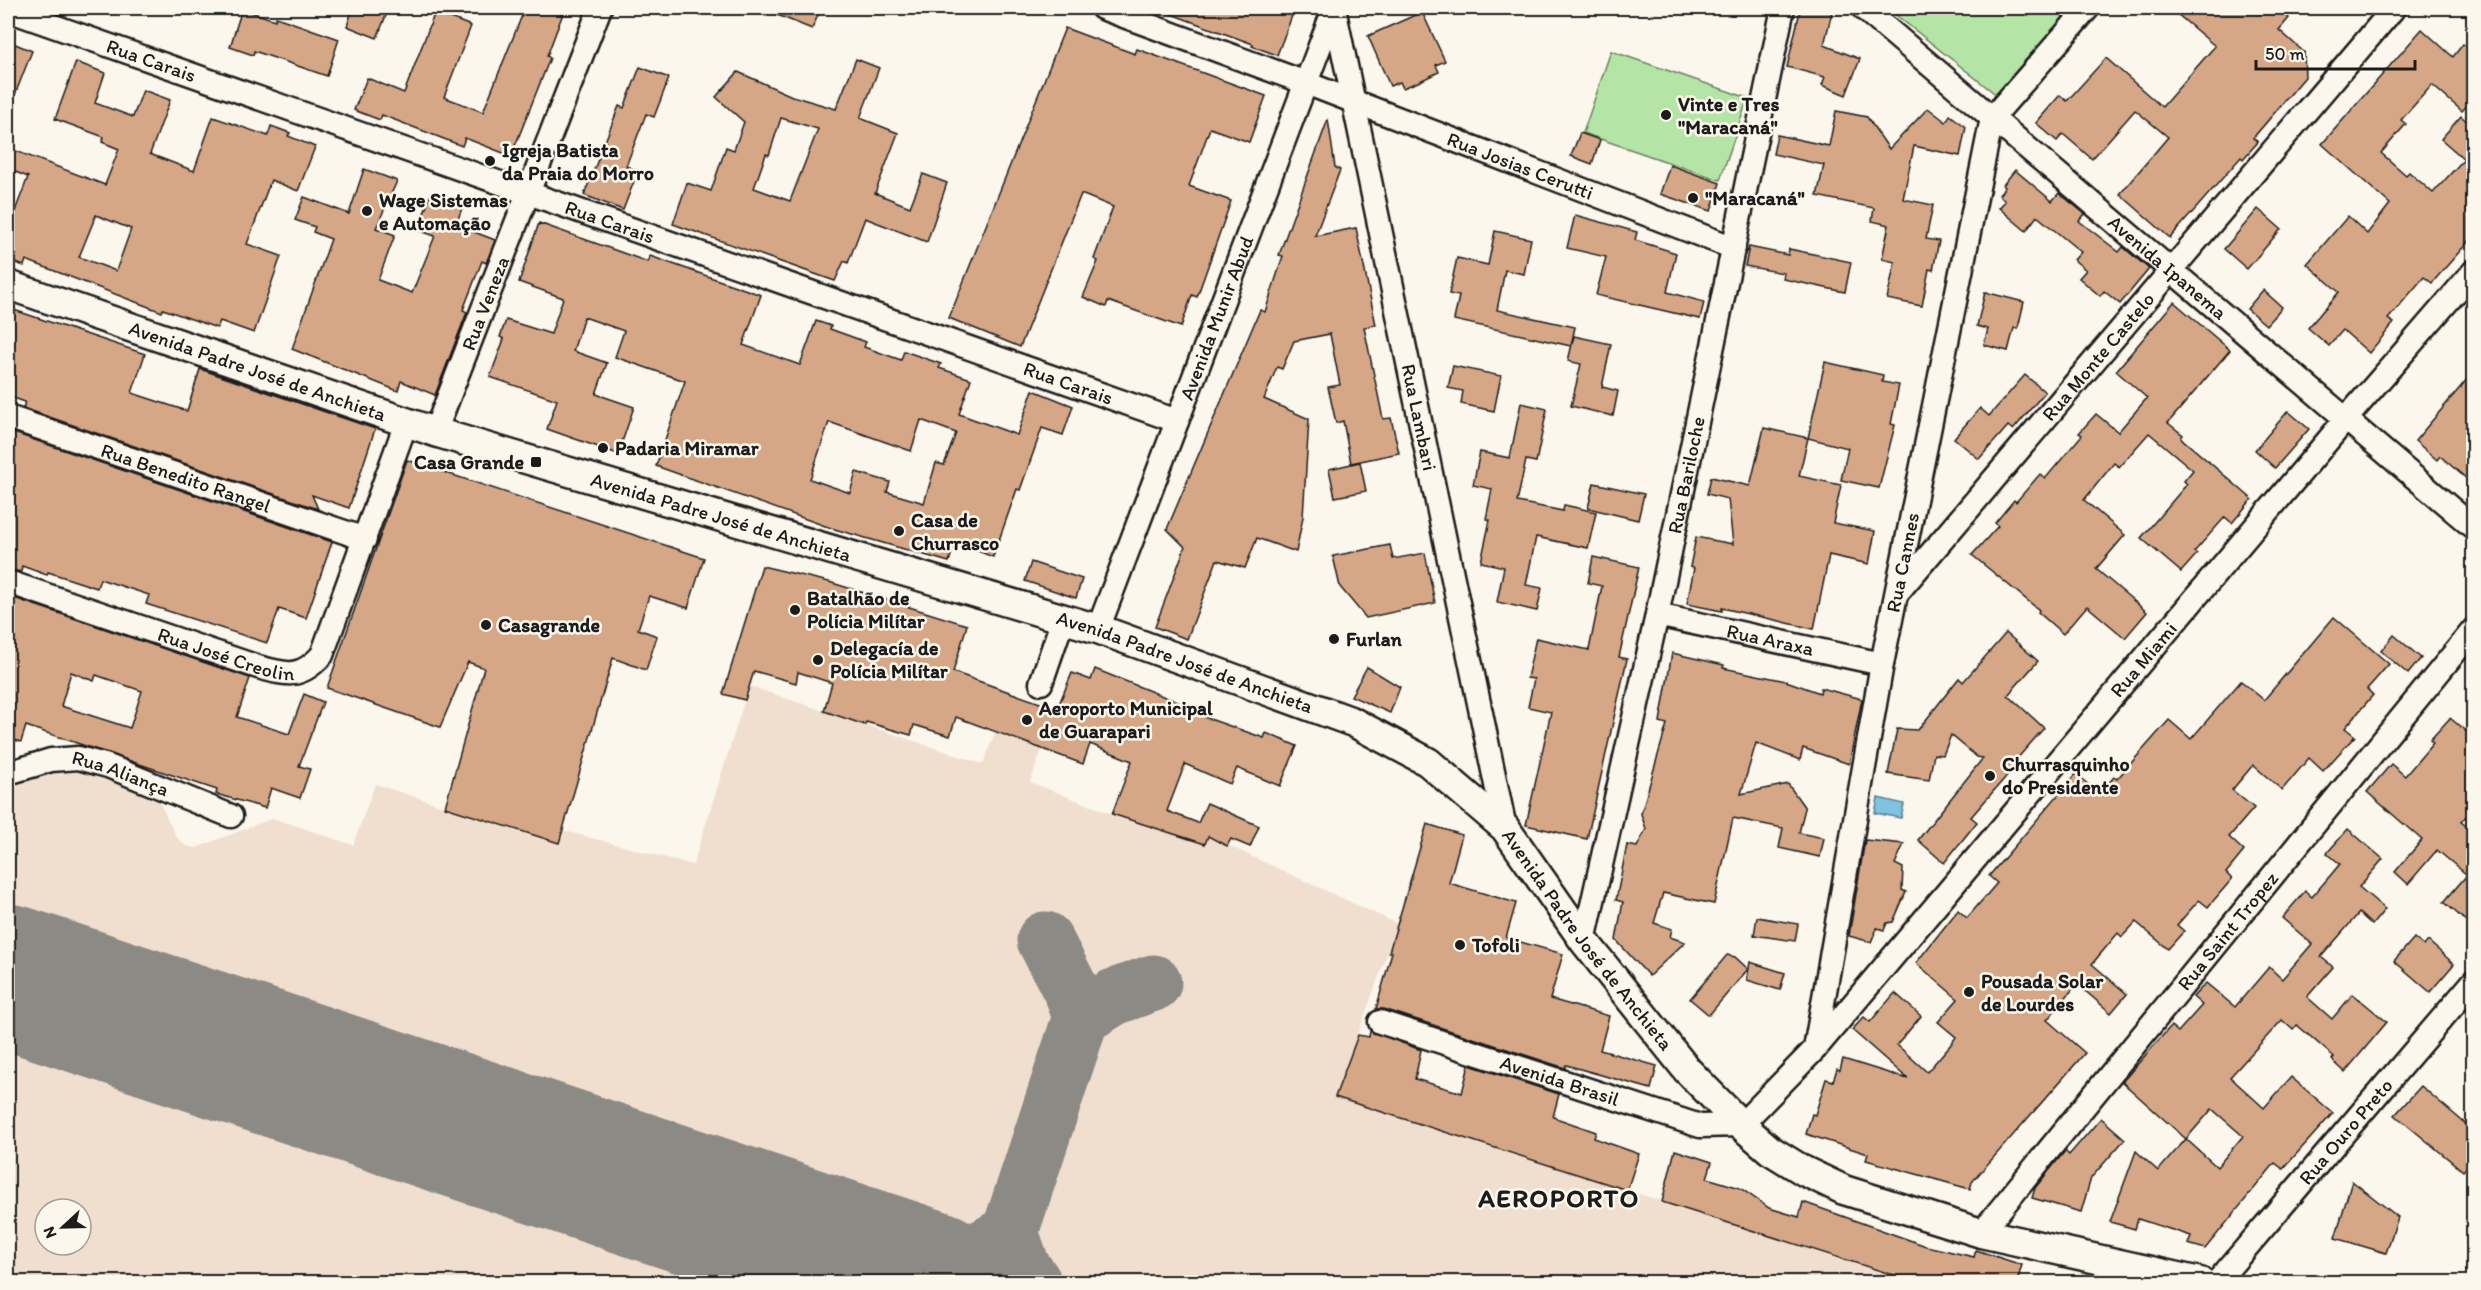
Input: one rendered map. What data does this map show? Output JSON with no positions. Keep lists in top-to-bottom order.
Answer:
{
  "streets": {
    "main road": ["Avenida Padre José de Anchieta"],
    "street": [
      "Rua Carais",
      "Rua Josias Cerutti",
      "Avenida Ipanema",
      "Rua Veneza",
      "Avenida Munir Abud",
      "Rua Monte Castelo",
      "Rua Lambari",
      "Rua Bariloche",
      "Rua Benedito Rangel",
      "Rua Cannes",
      "Rua Araxa",
      "Rua José Creolin",
      "Rua Miami",
      "Rua Aliança",
      "Rua Saint Tropez",
      "Avenida Brasil",
      "Rua Ouro Preto"
    ]
  },
  "crossings": [
    ["Rua Carais", "Rua Veneza"],
    ["Rua Carais", "Avenida Munir Abud"],
    ["Rua Josias Cerutti", "Avenida Munir Abud"],
    ["Rua Josias Cerutti", "Rua Lambari"],
    ["Rua Josias Cerutti", "Rua Bariloche"],
    ["Avenida Ipanema", "Rua Monte Castelo"],
    ["Avenida Ipanema", "Rua Cannes"],
    ["Avenida Ipanema", "Rua Miami"],
    ["Rua Veneza", "Avenida Padre José de Anchieta"],
    ["Avenida Munir Abud", "Avenida Padre José de Anchieta"],
    ["Avenida Munir Abud", "Rua Lambari"],
    ["Rua Monte Castelo", "Rua Cannes"],
    ["Avenida Padre José de Anchieta", "Rua Lambari"],
    ["Avenida Padre José de Anchieta", "Rua Bariloche"],
    ["Avenida Padre José de Anchieta", "Rua José Creolin"],
    ["Avenida Padre José de Anchieta", "Rua Saint Tropez"],
    ["Avenida Padre José de Anchieta", "Avenida Brasil"],
    ["Rua Bariloche", "Rua Araxa"],
    ["Rua Benedito Rangel", "Rua José Creolin"],
    ["Rua Cannes", "Rua Araxa"],
    ["Rua Cannes", "Rua Miami"]
  ],
  "districts": ["AEROPORTO"],
  "places": {
    "other": [
      "Vinte e Tres \"Maracaná\"",
      "Igreja Batista da Praia do Morro",
      "\"Maracaná\"",
      "Wage Sistemas e Automação",
      "Padaria Miramar",
      "Casa de Churrasco",
      "Batalhão de Polícia Milítar",
      "Casagrande",
      "Furlan",
      "Delegacía de Polícia Milítar",
      "Aeroporto Municipal de Guarapari",
      "Churrasquinho do Presidente",
      "Tofoli",
      "Pousada Solar de Lourdes"
    ],
    "transit": ["Casa Grande"]
  },
  "scale_bar": "50 m",
  "north": "left"
}
